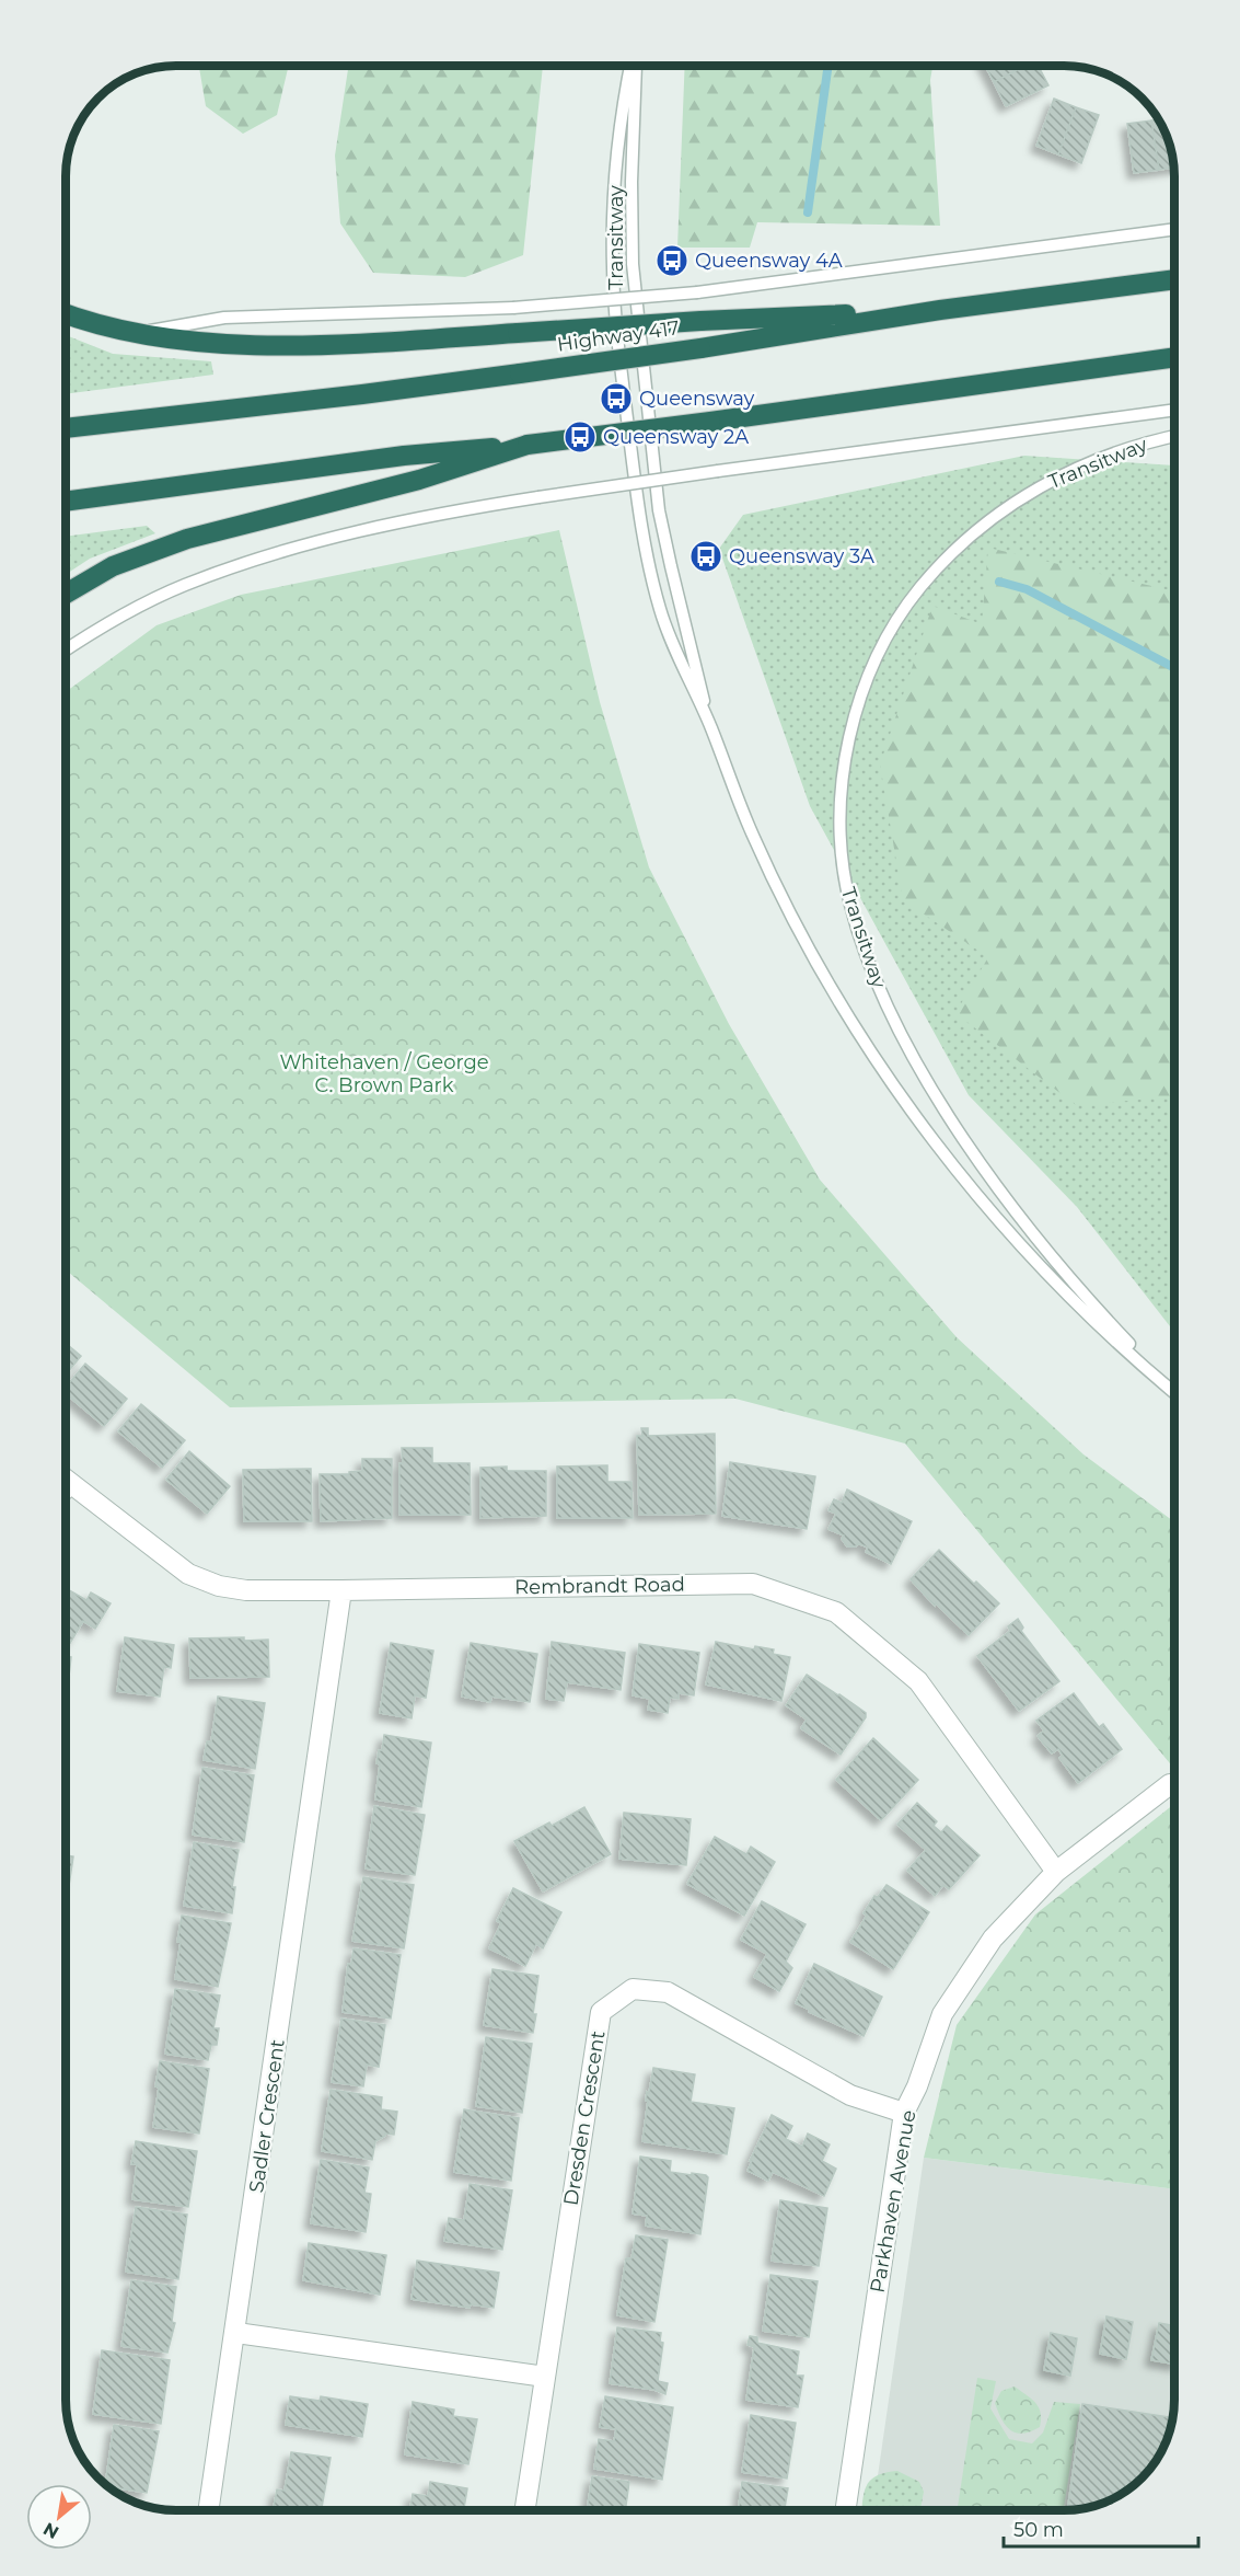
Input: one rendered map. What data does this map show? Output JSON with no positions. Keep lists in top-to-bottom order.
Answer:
{
  "streets": {
    "highway": ["Highway 417"],
    "street": [
      "Rembrandt Road",
      "Sadler Crescent",
      "Dresden Crescent",
      "Parkhaven Avenue"
    ],
    "lane": ["Transitway"]
  },
  "crossings": [
    ["Rembrandt Road", "Sadler Crescent"],
    ["Rembrandt Road", "Parkhaven Avenue"],
    ["Dresden Crescent", "Parkhaven Avenue"]
  ],
  "parks": ["Whitehaven / George C. Brown Park"],
  "places": {
    "bus stop": [
      "Queensway 4A",
      "Queensway",
      "Queensway 2A",
      "Queensway 3A"
    ]
  },
  "scale_bar": "50 m",
  "north": "bottom left"
}
